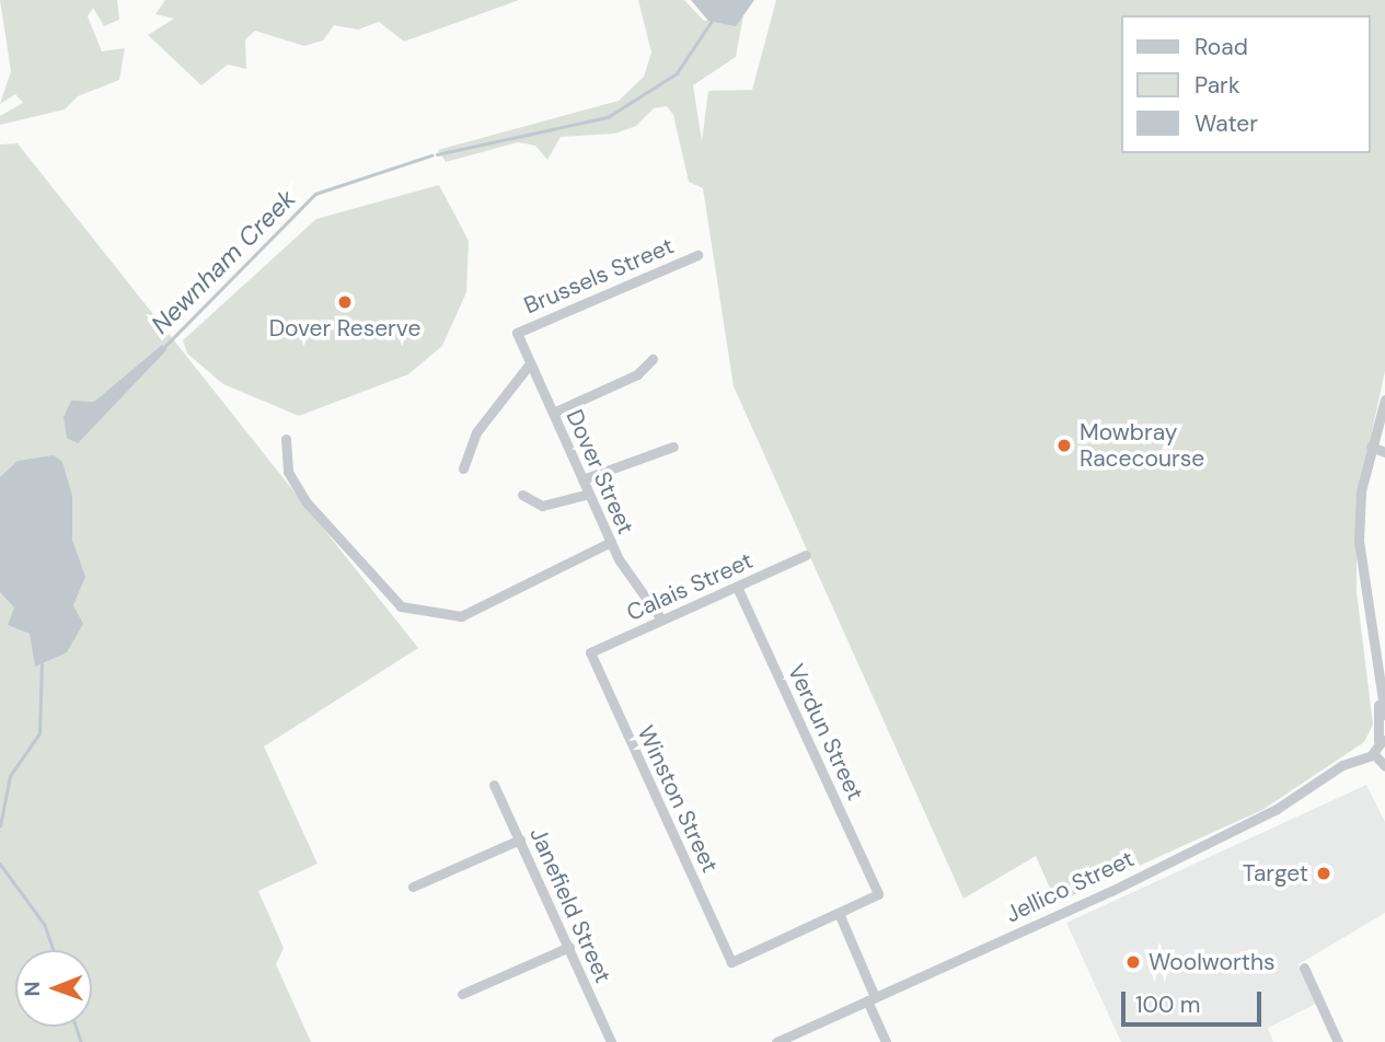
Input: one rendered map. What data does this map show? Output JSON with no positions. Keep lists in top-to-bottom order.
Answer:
{
  "streets": {
    "street": [
      "Brussels Street",
      "Dover Street",
      "Calais Street",
      "Verdun Street",
      "Winston Street",
      "Jellico Street",
      "Janefield Street"
    ]
  },
  "crossings": [
    ["Brussels Street", "Dover Street"],
    ["Dover Street", "Calais Street"],
    ["Calais Street", "Verdun Street"],
    ["Calais Street", "Winston Street"],
    ["Verdun Street", "Winston Street"]
  ],
  "water": ["Newnham Creek"],
  "places": [
    "Dover Reserve",
    "Mowbray Racecourse",
    "Target",
    "Woolworths"
  ],
  "legend": ["Road", "Park", "Water"],
  "scale_bar": "100 m",
  "north": "left"
}
